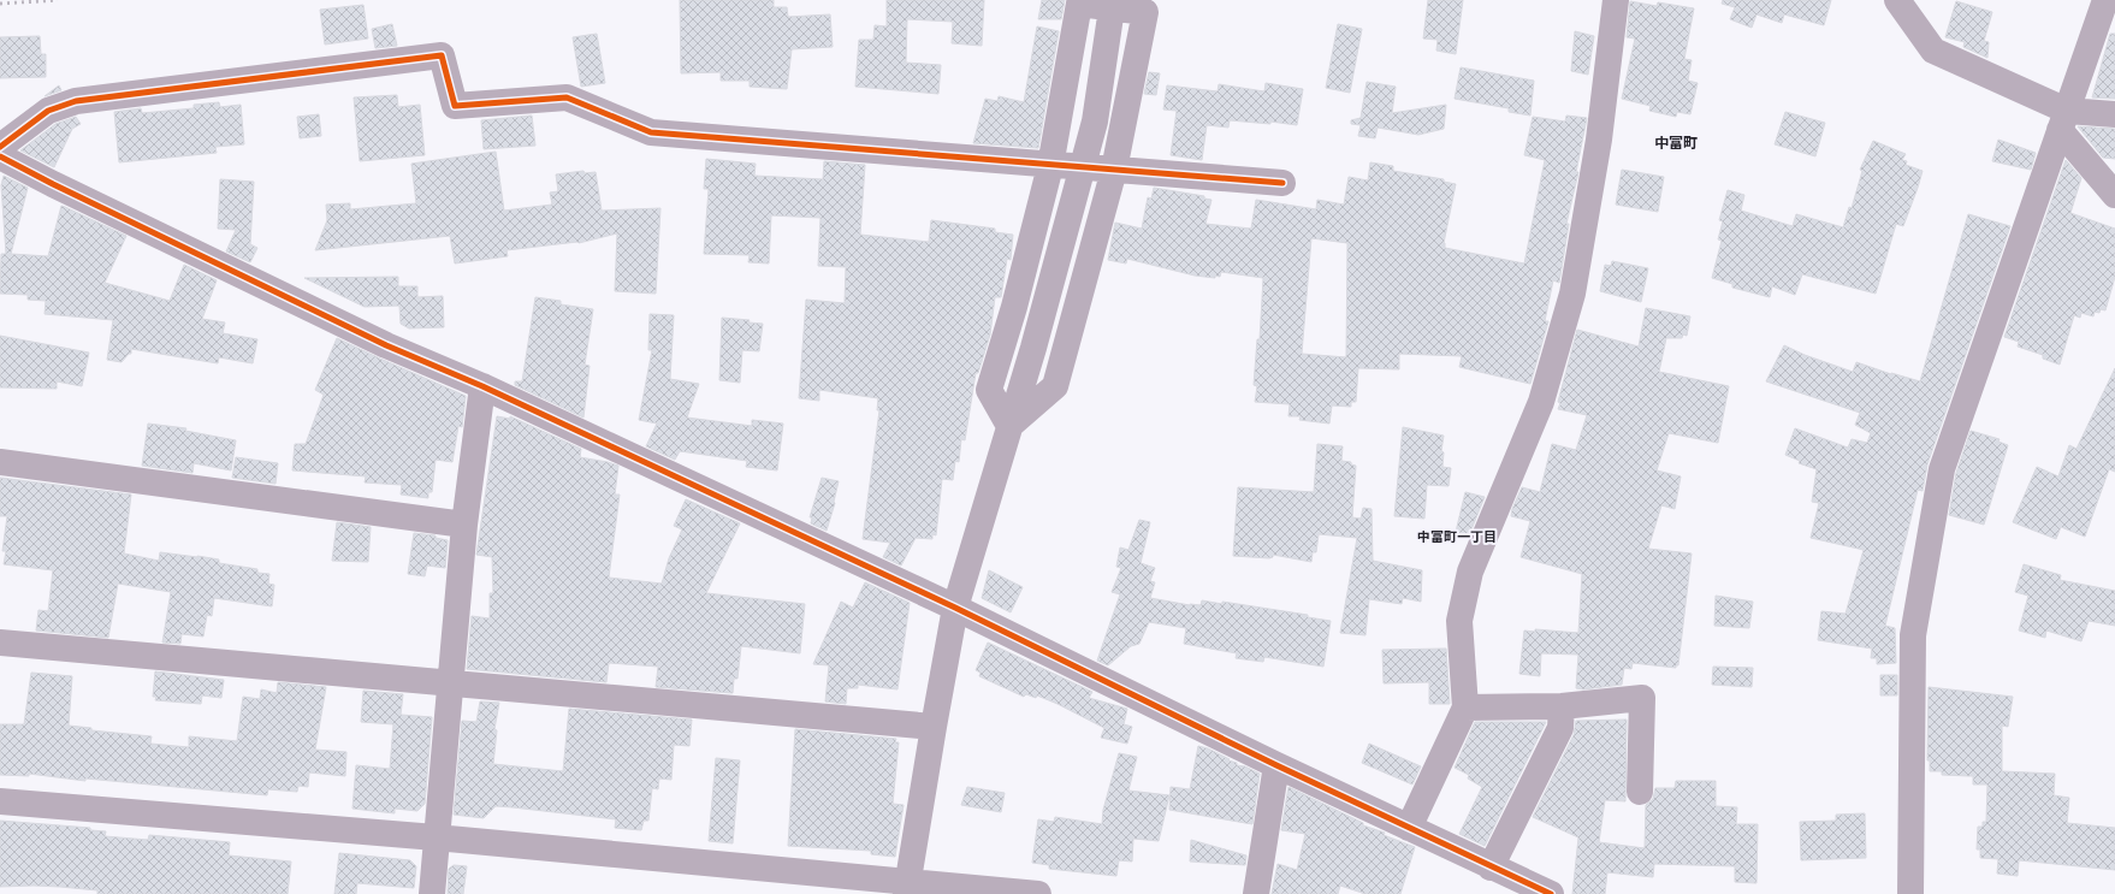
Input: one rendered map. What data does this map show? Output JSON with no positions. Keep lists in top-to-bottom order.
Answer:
{
  "districts": ["中富町", "中富町一丁目"]
}
